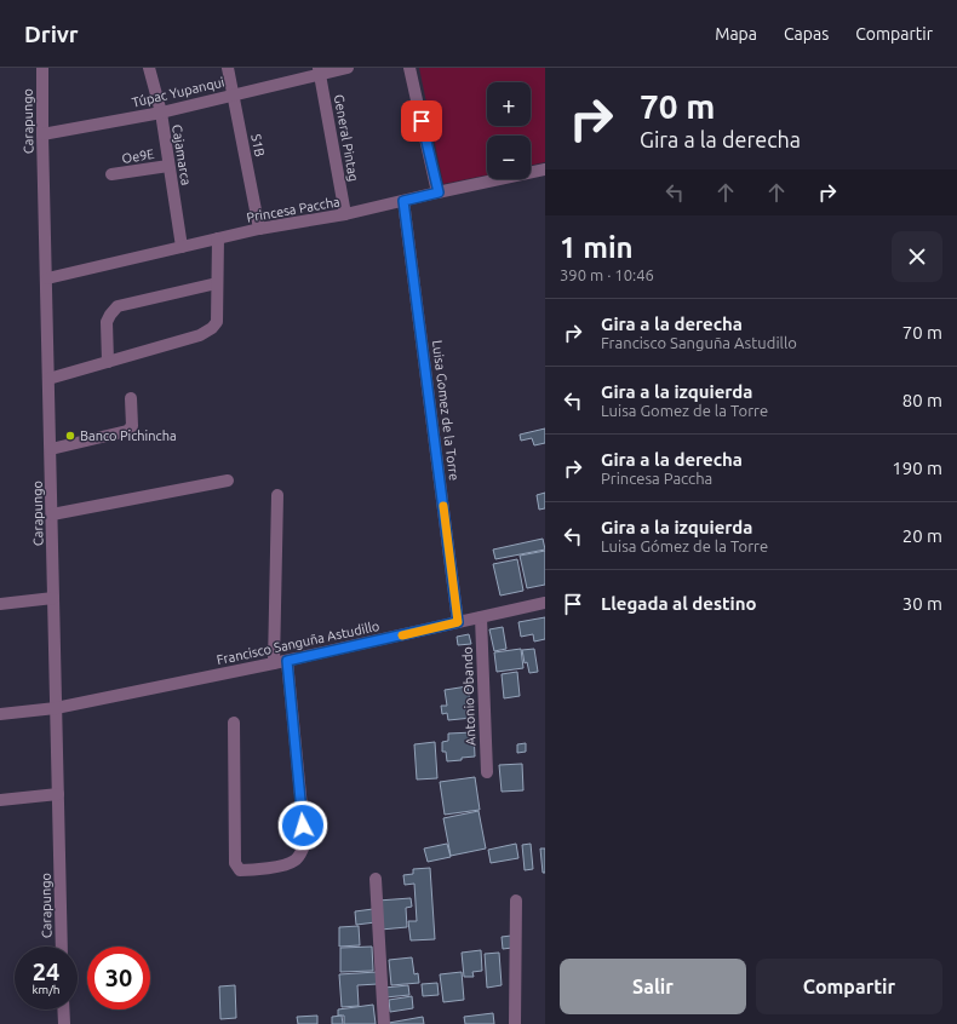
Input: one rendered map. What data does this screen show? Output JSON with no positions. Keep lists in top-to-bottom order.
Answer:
{
  "streets": {
    "street": [
      "Túpac Yupanqui",
      "Carapungo",
      "General Pintag",
      "S1B",
      "Cajamarca",
      "Oe9E",
      "Princesa Paccha",
      "Luisa Gomez de la Torre",
      "Francisco Sanguña Astudillo",
      "Antonio Obando"
    ]
  },
  "crossings": [
    ["Túpac Yupanqui", "Carapungo"],
    ["Túpac Yupanqui", "General Pintag"],
    ["Túpac Yupanqui", "S1B"],
    ["Túpac Yupanqui", "Cajamarca"],
    ["Carapungo", "Princesa Paccha"],
    ["Carapungo", "Francisco Sanguña Astudillo"],
    ["General Pintag", "Princesa Paccha"],
    ["S1B", "Princesa Paccha"],
    ["Cajamarca", "Oe9E"],
    ["Cajamarca", "Princesa Paccha"],
    ["Princesa Paccha", "Luisa Gomez de la Torre"],
    ["Luisa Gomez de la Torre", "Francisco Sanguña Astudillo"],
    ["Francisco Sanguña Astudillo", "Antonio Obando"]
  ],
  "places": ["Banco Pichincha"],
  "page": {
    "header": "Drivr",
    "nav": ["Mapa", "Capas", "Compartir"],
    "turn": ["70 m", "Gira a la derecha"],
    "map_buttons": ["+", "−"],
    "heading": ["1 min", "390 m · 10:46"],
    "list": [
      {
        "name": "Gira a la derecha",
        "note": "Francisco Sanguña Astudillo",
        "value": "70 m"
      },
      {
        "name": "Gira a la izquierda",
        "note": "Luisa Gomez de la Torre",
        "value": "80 m"
      },
      {
        "name": "Gira a la derecha",
        "note": "Princesa Paccha",
        "value": "190 m"
      },
      {
        "name": "Gira a la izquierda",
        "note": "Luisa Gómez de la Torre",
        "value": "20 m"
      },
      {
        "name": "Llegada al destino",
        "value": "30 m"
      }
    ],
    "speed": "24 km/h",
    "limit": "30",
    "buttons": ["Salir", "Compartir"]
  }
}
